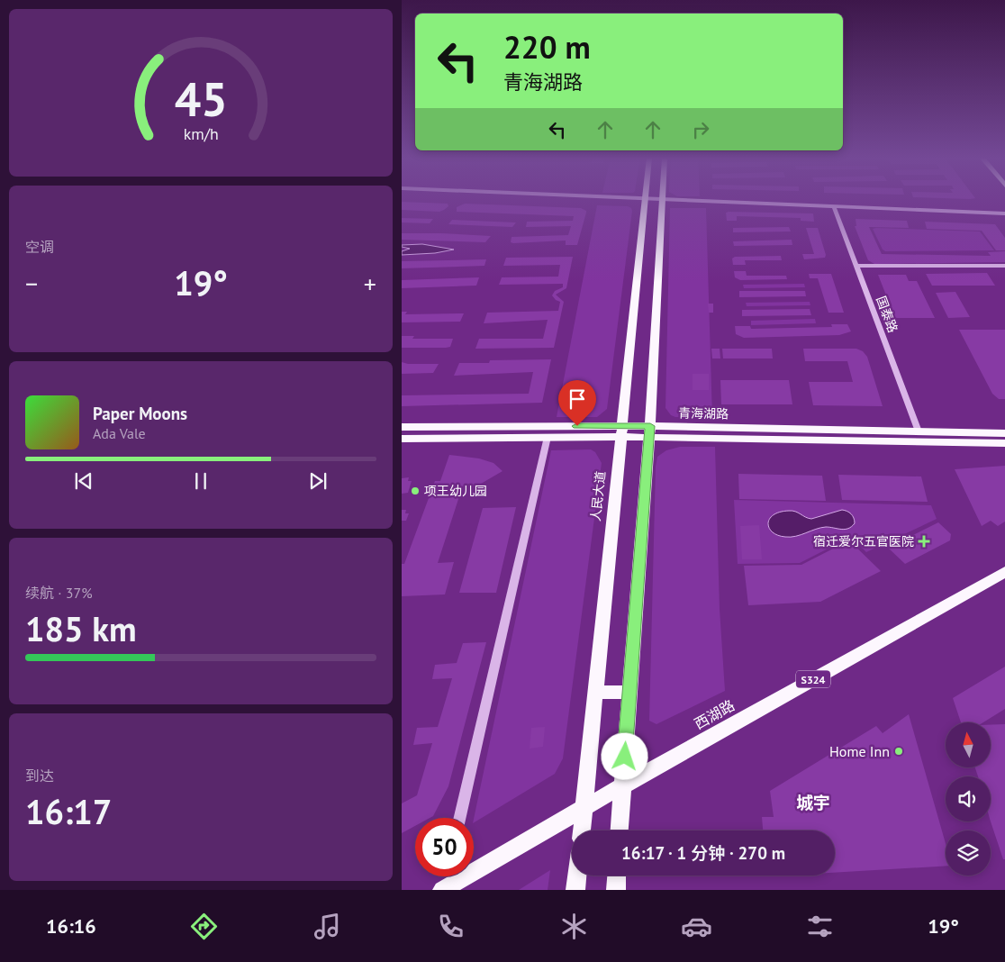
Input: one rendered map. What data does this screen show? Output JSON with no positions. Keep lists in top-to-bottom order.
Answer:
{
  "streets": {
    "main road": [
      "青海湖路",
      "人民大道",
      "S324",
      "西湖路"
    ],
    "street": ["国泰路"]
  },
  "crossings": [
    ["国泰路", "青海湖路"],
    ["青海湖路", "人民大道"],
    ["人民大道", "西湖路"]
  ],
  "districts": ["城宇"],
  "places": {
    "other": ["项王幼儿园", "Home Inn"],
    "health": ["宿迁爱尔五官医院"]
  },
  "north": "top",
  "page": {
    "turn": ["220 m", "青海湖路"],
    "tile": [
      "空调",
      ["续航 · 37%", "185 km"],
      ["到达", "16:17"]
    ],
    "heat": ["−", "19°", "+"],
    "song": ["Paper Moons", "Ada Vale"],
    "limit": "50",
    "trip": "16:17 · 1 分钟 · 270 m",
    "tabs": ["16:16", "19°"],
    "gauge": ["45", "km/h"]
  }
}
